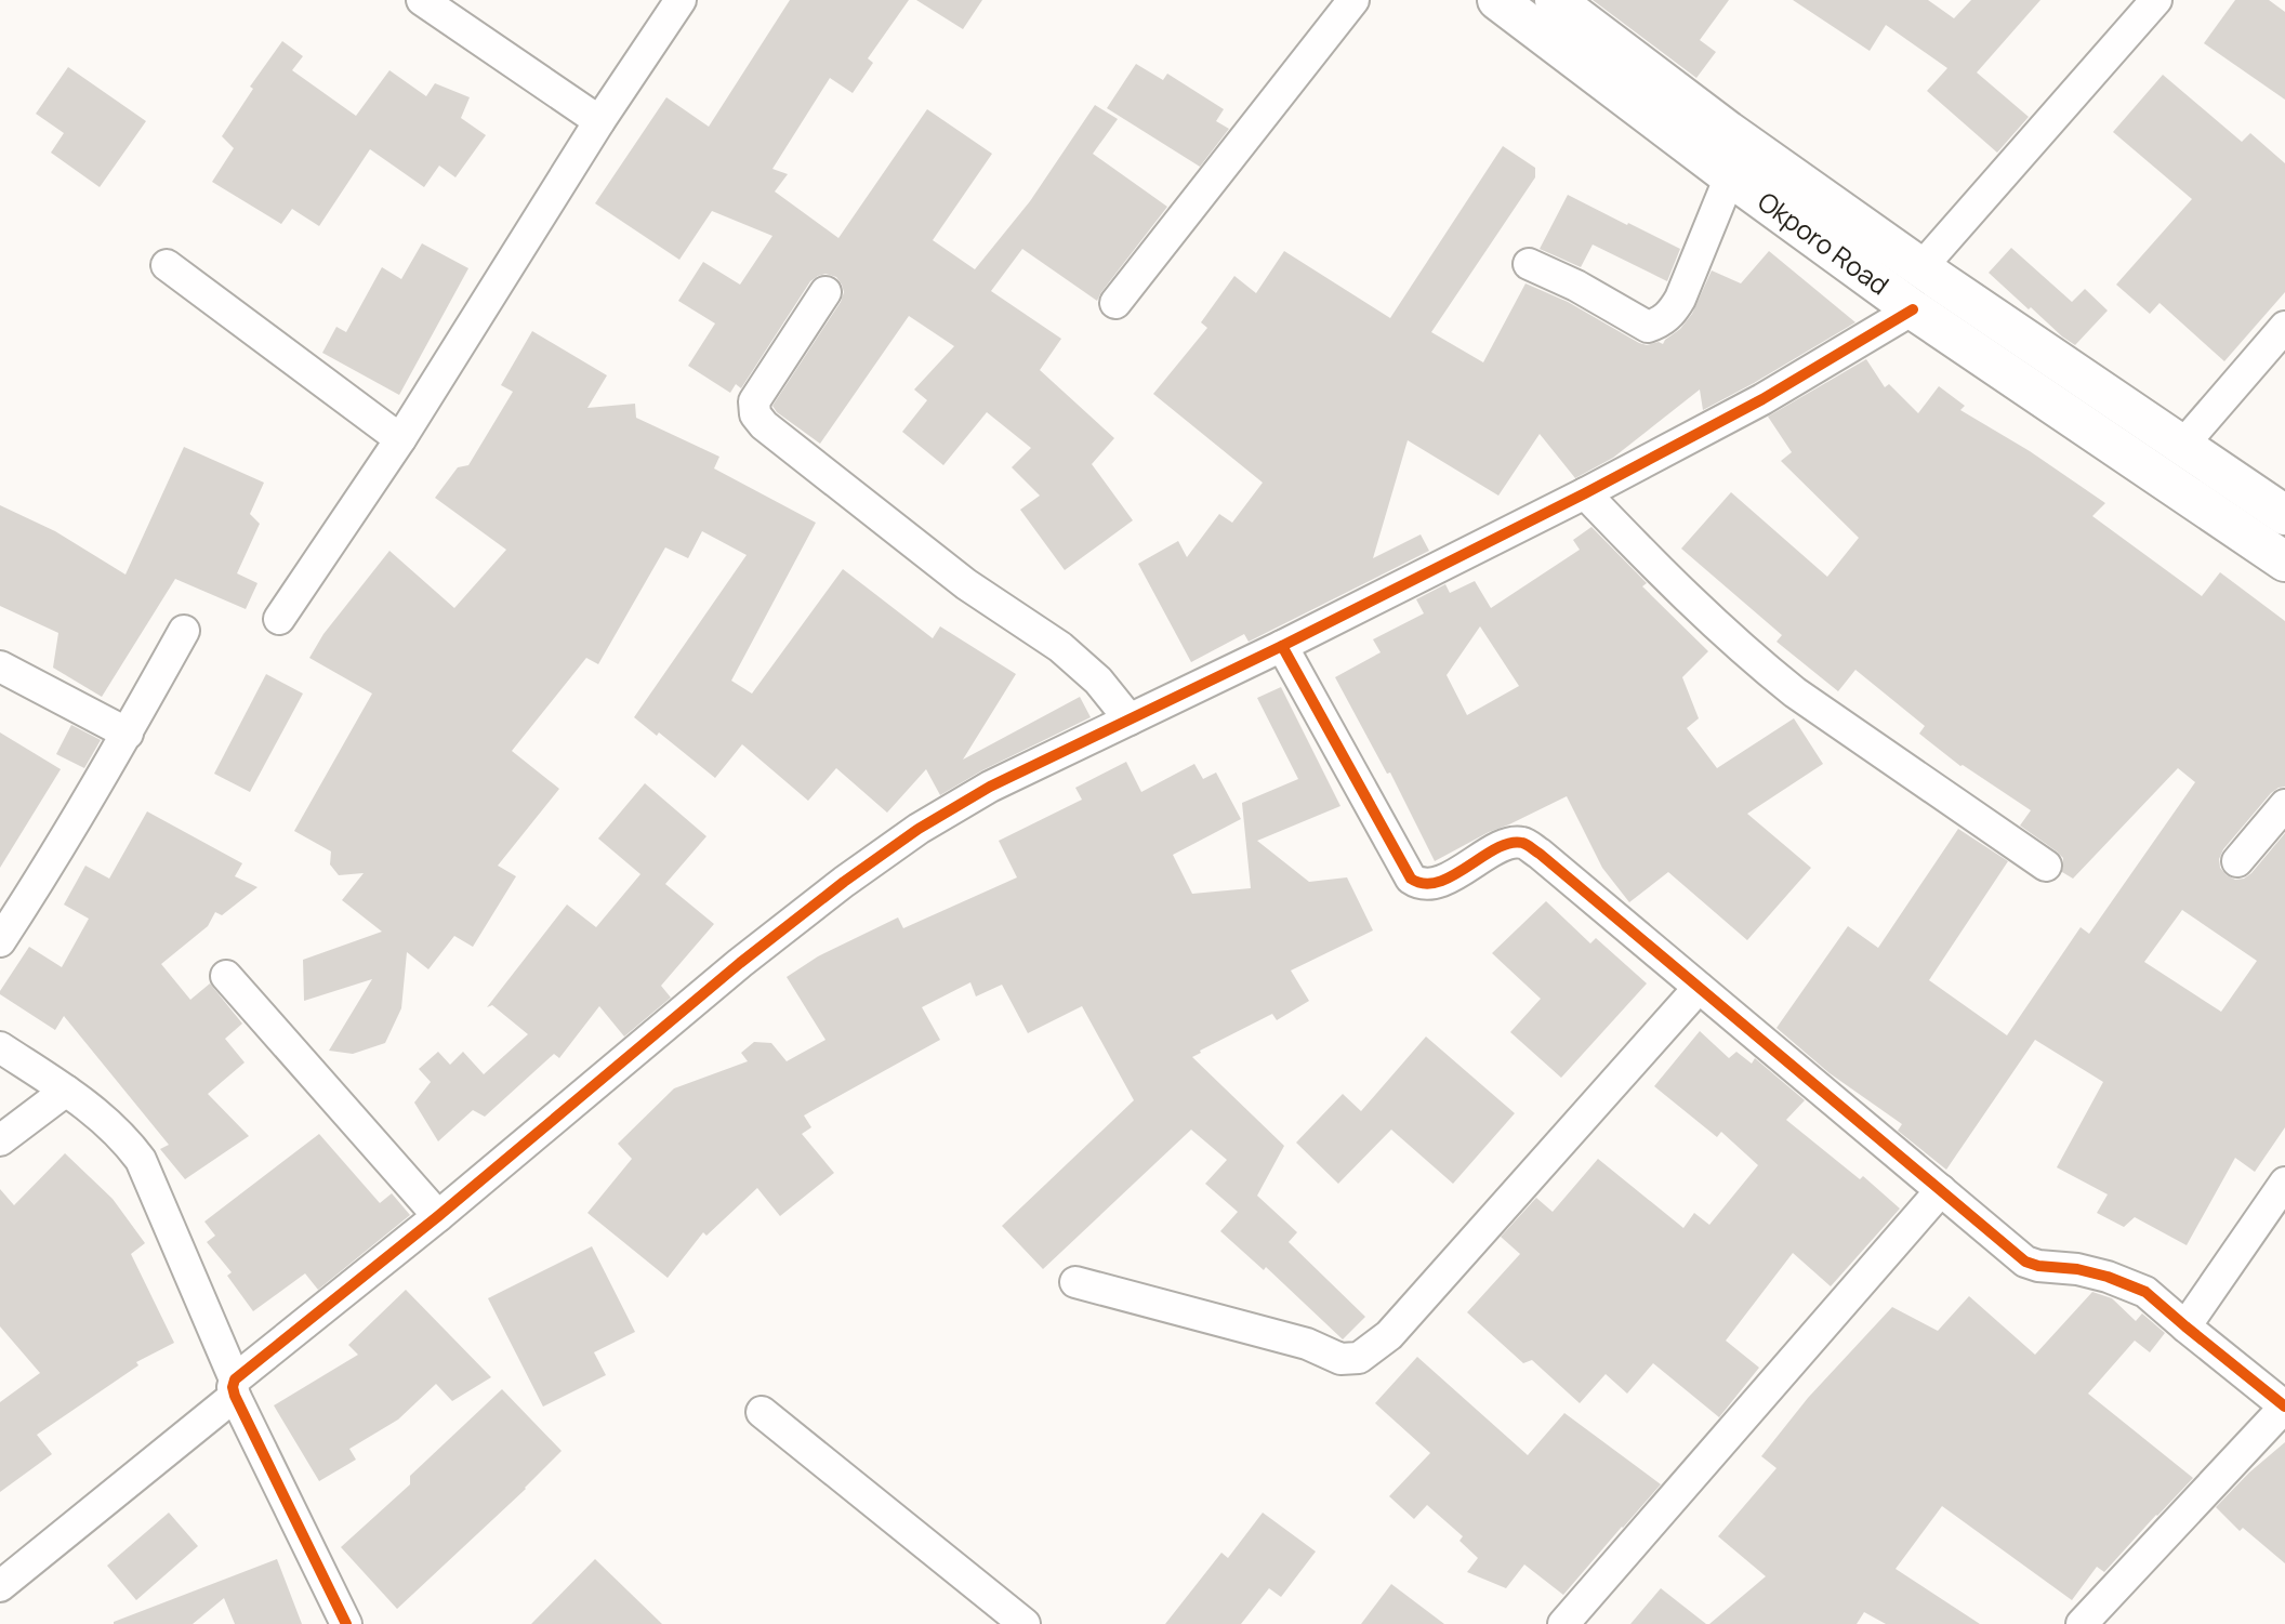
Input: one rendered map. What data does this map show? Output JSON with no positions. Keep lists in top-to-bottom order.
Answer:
{
  "streets": {
    "main road": ["Okporo Road"]
  }
}
